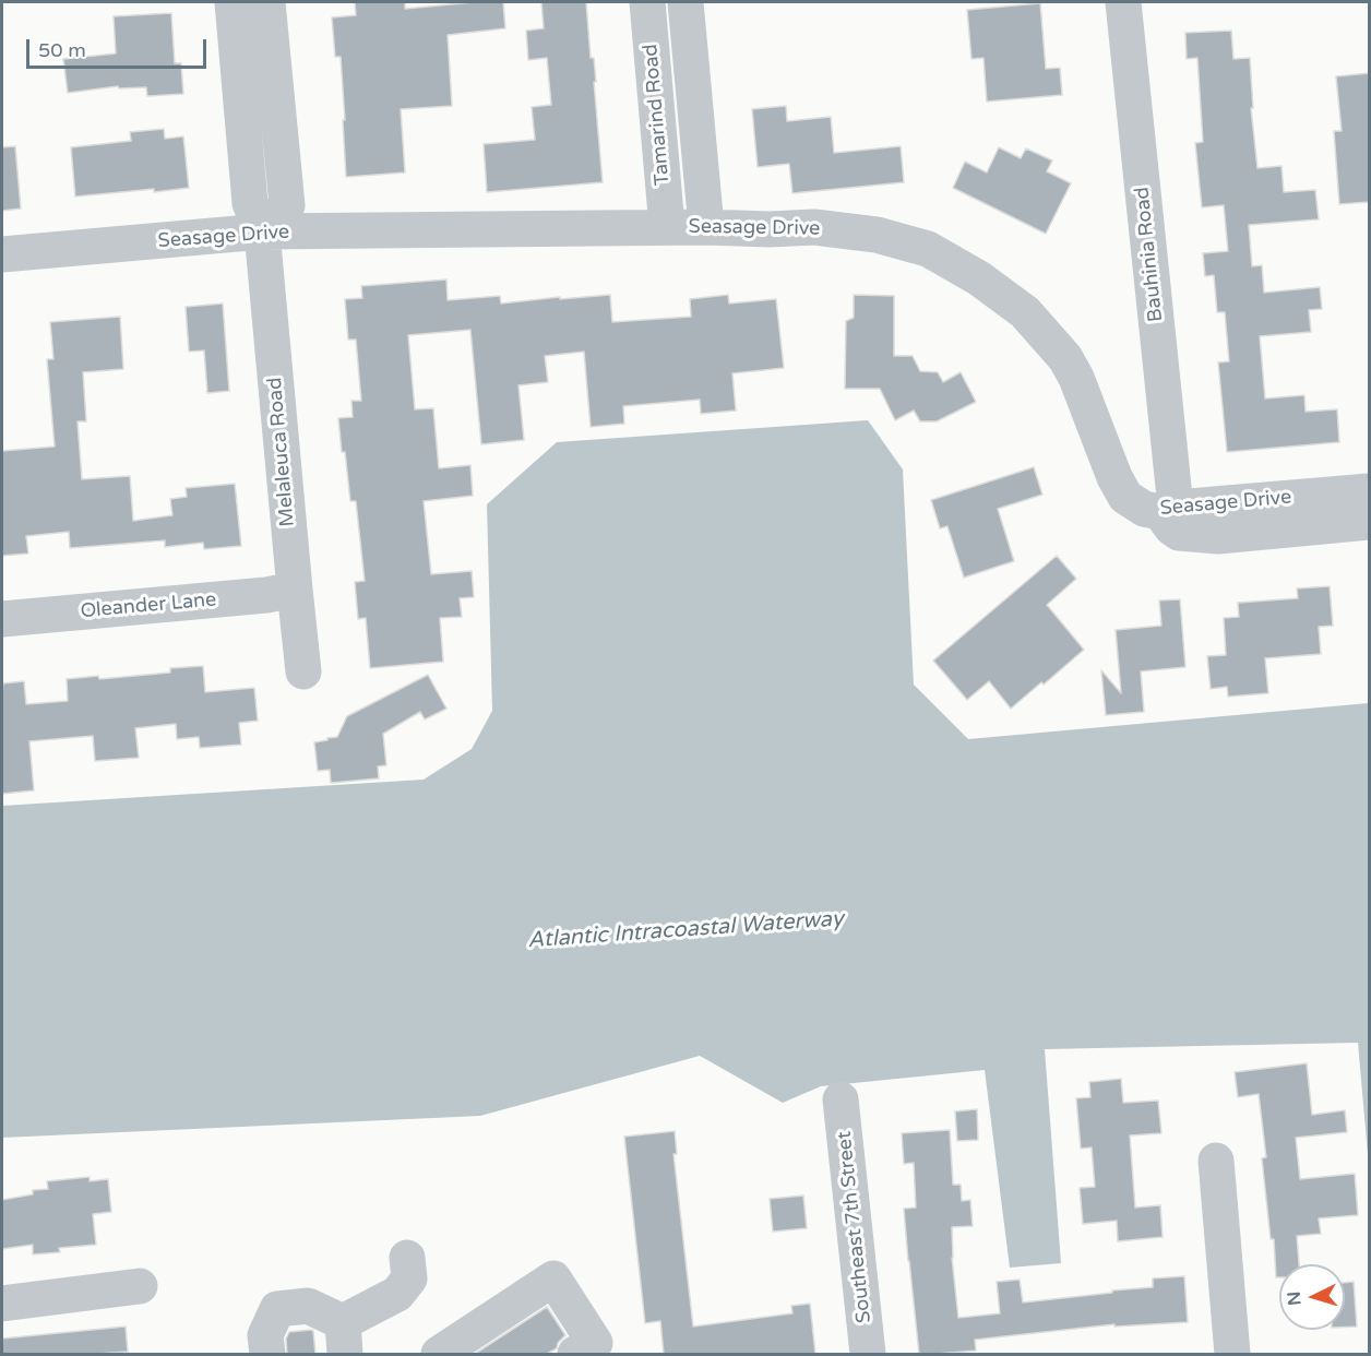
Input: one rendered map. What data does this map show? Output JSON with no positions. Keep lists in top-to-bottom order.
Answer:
{
  "streets": {
    "street": [
      "Tamarind Road",
      "Seasage Drive",
      "Bauhinia Road",
      "Melaleuca Road",
      "Oleander Lane",
      "Southeast 7th Street"
    ]
  },
  "crossings": [
    ["Tamarind Road", "Seasage Drive"],
    ["Seasage Drive", "Bauhinia Road"],
    ["Seasage Drive", "Melaleuca Road"],
    ["Melaleuca Road", "Oleander Lane"]
  ],
  "water": ["Atlantic Intracoastal Waterway"],
  "scale_bar": "50 m",
  "north": "left"
}
